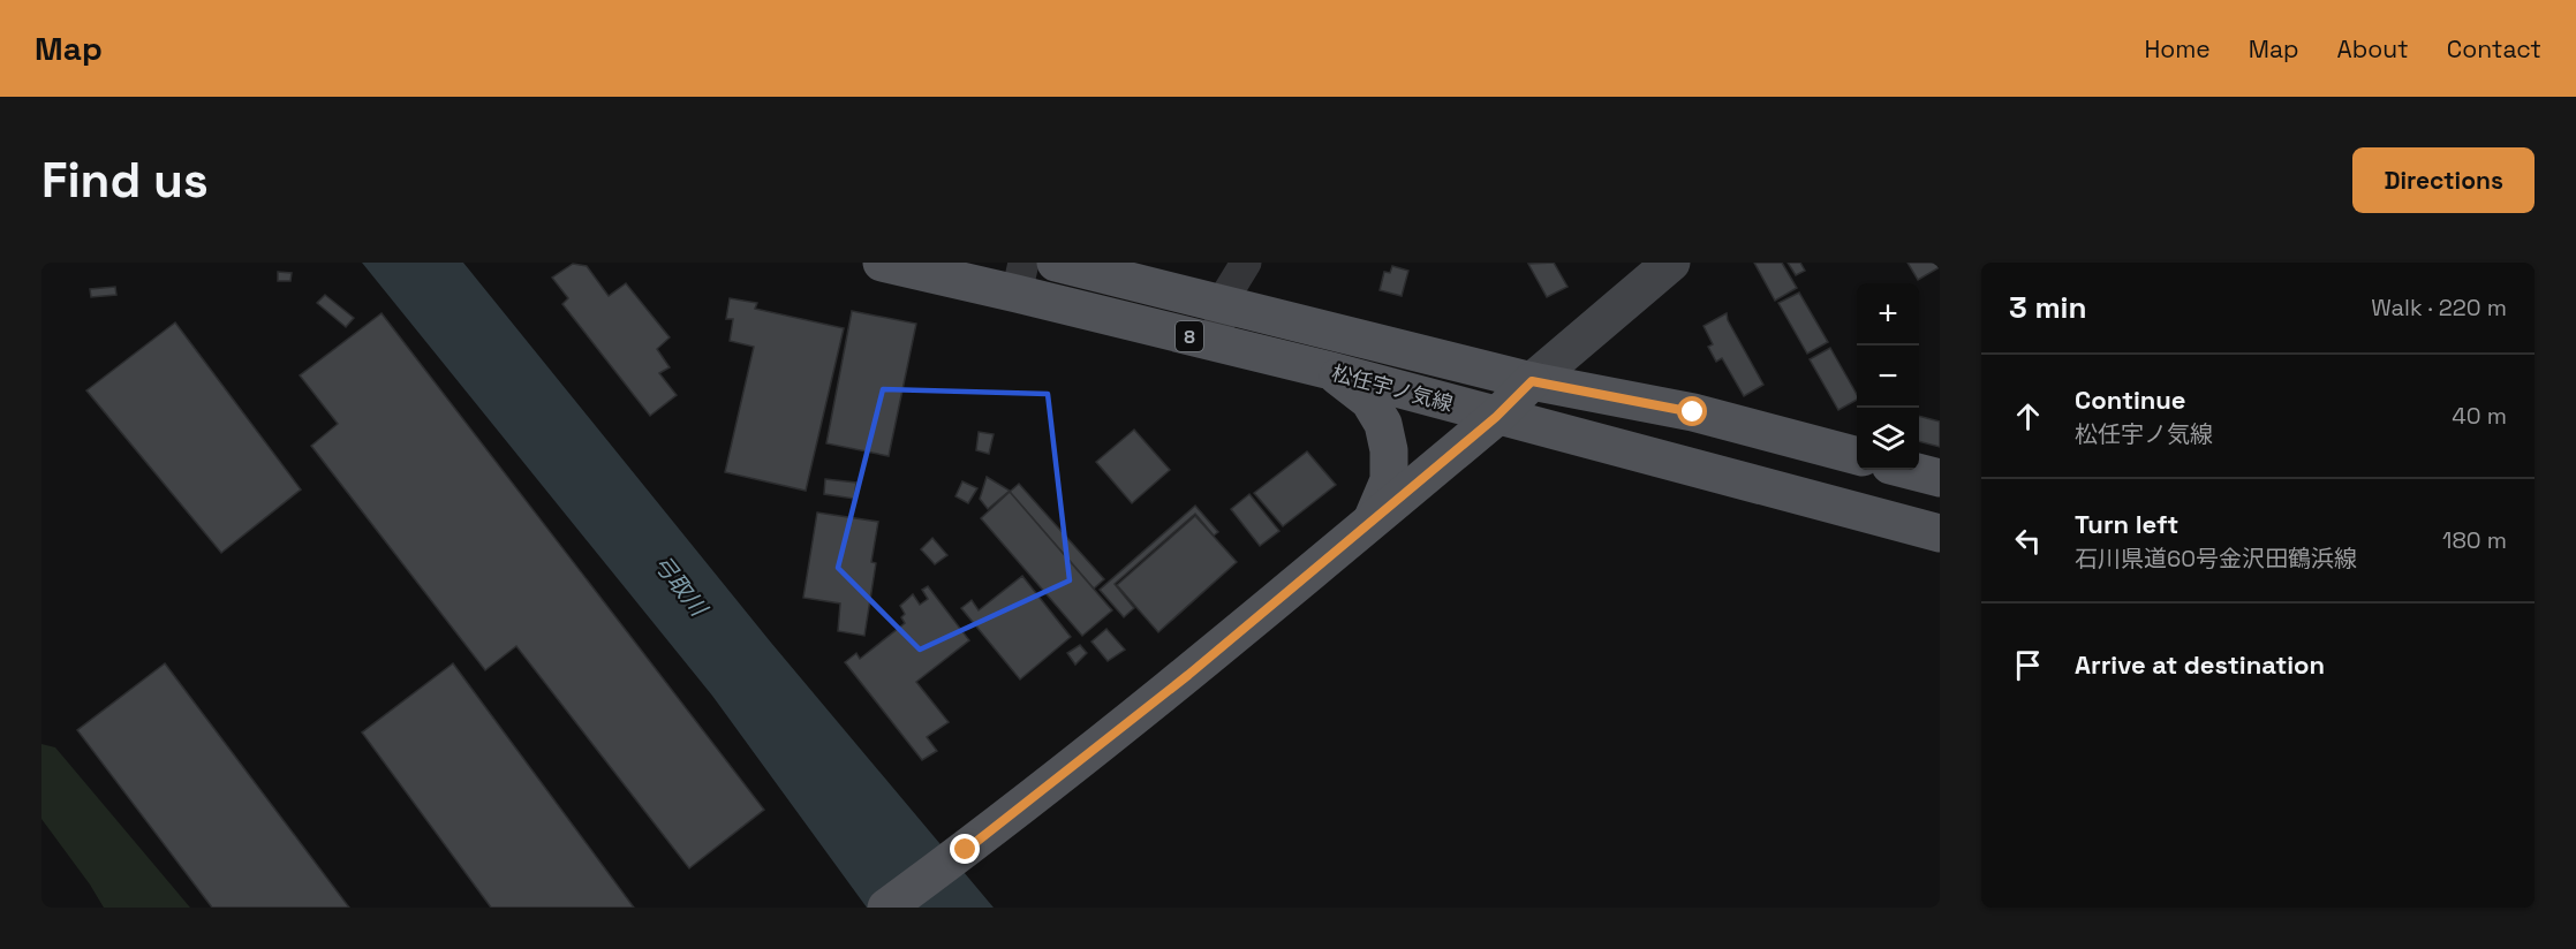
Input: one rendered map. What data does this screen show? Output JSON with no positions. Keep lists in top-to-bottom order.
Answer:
{
  "streets": {
    "main road": ["8", "松任宇ノ気線"]
  },
  "water": ["弓取川"],
  "page": {
    "header": "Map",
    "nav": [
      "Home",
      "Map",
      "About",
      "Contact"
    ],
    "buttons": "Directions",
    "title": "Find us",
    "heading": ["3 min", "Walk · 220 m"],
    "map_buttons": ["+", "−"],
    "list": [
      ["Continue", "松任宇ノ気線", "40 m"],
      ["Turn left", "石川県道60号金沢田鶴浜線", "180 m"],
      "Arrive at destination"
    ]
  }
}
